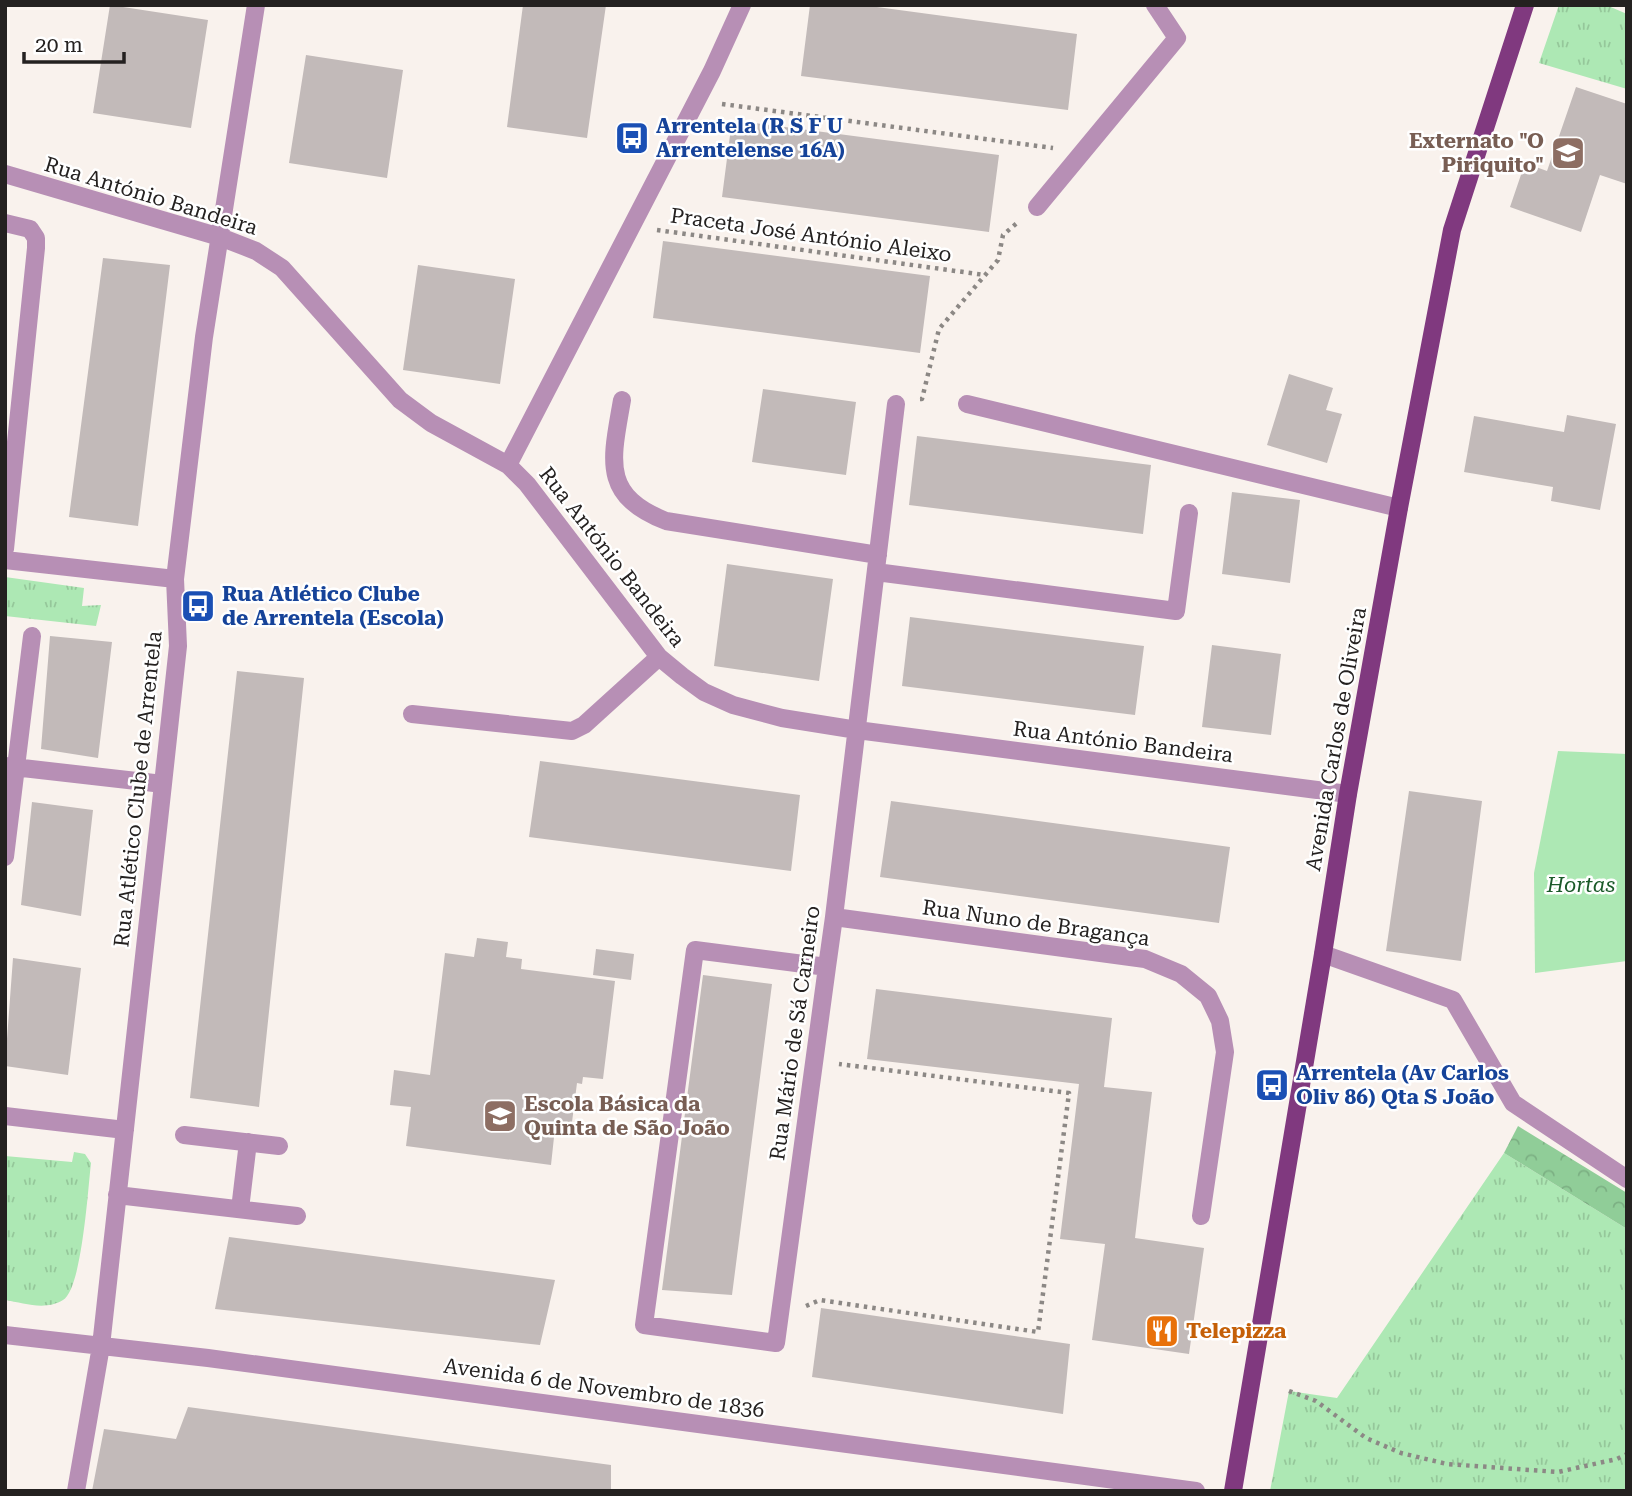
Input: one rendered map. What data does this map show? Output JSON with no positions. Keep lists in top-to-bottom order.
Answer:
{
  "streets": {
    "main road": ["Avenida Carlos de Oliveira"],
    "street": [
      "Rua António Bandeira",
      "Rua Atlético Clube de Arrentela",
      "Rua Nuno de Bragança",
      "Rua Mário de Sá Carneiro",
      "Avenida 6 de Novembro de 1836"
    ],
    "path": ["Praceta José António Aleixo"]
  },
  "crossings": [
    ["Rua António Bandeira", "Avenida Carlos de Oliveira"],
    ["Rua António Bandeira", "Rua Atlético Clube de Arrentela"],
    ["Rua António Bandeira", "Rua Mário de Sá Carneiro"],
    ["Rua Atlético Clube de Arrentela", "Avenida 6 de Novembro de 1836"],
    ["Rua Nuno de Bragança", "Rua Mário de Sá Carneiro"]
  ],
  "parks": ["Hortas"],
  "places": {
    "bus stop": ["Arrentela (R S F U Arrentelense 16A)", "Rua Atlético Clube de Arrentela (Escola)", "Arrentela (Av Carlos Oliv 86) Qta S João"],
    "school or university": ["Externato \"O Piriquito\"", "Escola Básica da Quinta de São João"],
    "restaurant": ["Telepizza"]
  },
  "scale_bar": "20 m"
}
